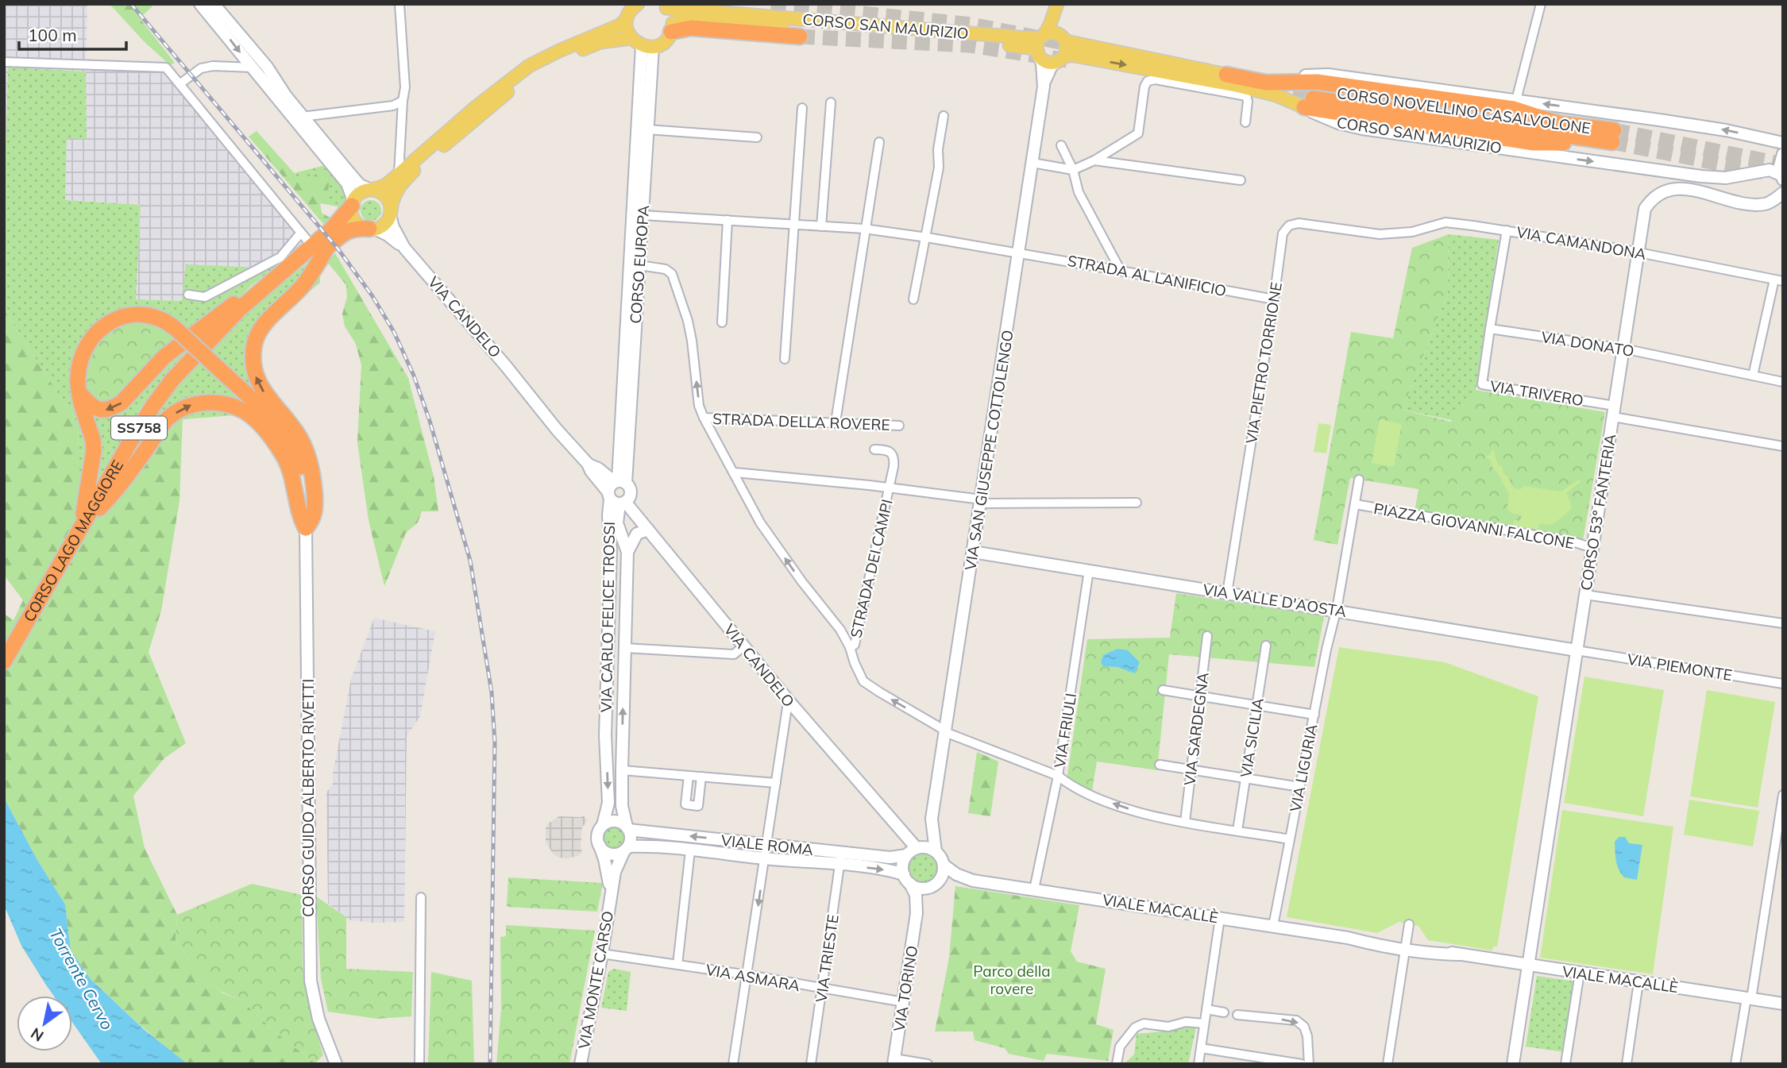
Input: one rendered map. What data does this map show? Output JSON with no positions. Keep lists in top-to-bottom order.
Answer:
{
  "streets": {
    "highway": ["CORSO NOVELLINO CASALVOLONE", "SS758", "CORSO LAGO MAGGIORE"],
    "main road": ["CORSO SAN MAURIZIO", "CORSO EUROPA"],
    "street": [
      "VIA CAMANDONA",
      "STRADA AL LANIFICIO",
      "VIA CANDELO",
      "VIA DONATO",
      "VIA PIETRO TORRIONE",
      "VIA TRIVERO",
      "STRADA DELLA ROVERE",
      "VIA SAN GIUSEPPE COTTOLENGO",
      "CORSO 53° FANTERIA",
      "PIAZZA GIOVANNI FALCONE",
      "STRADA DEI CAMPI",
      "VIA VALLE D'AOSTA",
      "VIA CARLO FELICE TROSSI",
      "VIA PIEMONTE",
      "VIA SARDEGNA",
      "VIA FRIULI",
      "VIA SICILIA",
      "VIA LIGURIA",
      "CORSO GUIDO ALBERTO RIVETTI",
      "VIALE ROMA",
      "VIALE MACALLÈ",
      "VIA TRIESTE",
      "VIA ASMARA",
      "VIA MONTE CARSO",
      "VIA TORINO"
    ]
  },
  "crossings": [
    ["CORSO SAN MAURIZIO", "CORSO NOVELLINO CASALVOLONE"],
    ["CORSO SAN MAURIZIO", "VIA SAN GIUSEPPE COTTOLENGO"],
    ["VIA CAMANDONA", "VIA PIETRO TORRIONE"],
    ["VIA CAMANDONA", "CORSO 53° FANTERIA"],
    ["CORSO EUROPA", "STRADA AL LANIFICIO"],
    ["CORSO EUROPA", "VIA CANDELO"],
    ["CORSO EUROPA", "STRADA DELLA ROVERE"],
    ["STRADA AL LANIFICIO", "VIA PIETRO TORRIONE"],
    ["STRADA AL LANIFICIO", "VIA SAN GIUSEPPE COTTOLENGO"],
    ["VIA CANDELO", "SS758"],
    ["VIA CANDELO", "VIA SAN GIUSEPPE COTTOLENGO"],
    ["VIA CANDELO", "CORSO LAGO MAGGIORE"],
    ["VIA CANDELO", "VIA CARLO FELICE TROSSI"],
    ["VIA CANDELO", "VIALE ROMA"],
    ["VIA CANDELO", "VIALE MACALLÈ"],
    ["VIA CANDELO", "VIA TORINO"],
    ["VIA DONATO", "VIA TRIVERO"],
    ["VIA DONATO", "CORSO 53° FANTERIA"],
    ["VIA PIETRO TORRIONE", "VIA VALLE D'AOSTA"],
    ["VIA TRIVERO", "CORSO 53° FANTERIA"],
    ["STRADA DELLA ROVERE", "VIA SAN GIUSEPPE COTTOLENGO"],
    ["STRADA DELLA ROVERE", "STRADA DEI CAMPI"],
    ["STRADA DELLA ROVERE", "VIA SARDEGNA"],
    ["STRADA DELLA ROVERE", "VIA FRIULI"],
    ["STRADA DELLA ROVERE", "VIA SICILIA"],
    ["STRADA DELLA ROVERE", "VIA LIGURIA"],
    ["SS758", "CORSO LAGO MAGGIORE"],
    ["VIA SAN GIUSEPPE COTTOLENGO", "STRADA DEI CAMPI"],
    ["VIA SAN GIUSEPPE COTTOLENGO", "VIA VALLE D'AOSTA"],
    ["VIA SAN GIUSEPPE COTTOLENGO", "VIALE ROMA"],
    ["VIA SAN GIUSEPPE COTTOLENGO", "VIALE MACALLÈ"],
    ["VIA SAN GIUSEPPE COTTOLENGO", "VIA TORINO"],
    ["CORSO 53° FANTERIA", "PIAZZA GIOVANNI FALCONE"],
    ["CORSO 53° FANTERIA", "VIA VALLE D'AOSTA"],
    ["CORSO 53° FANTERIA", "VIA PIEMONTE"],
    ["CORSO 53° FANTERIA", "VIALE MACALLÈ"],
    ["PIAZZA GIOVANNI FALCONE", "VIA VALLE D'AOSTA"],
    ["PIAZZA GIOVANNI FALCONE", "VIA LIGURIA"],
    ["VIA VALLE D'AOSTA", "VIA PIEMONTE"],
    ["VIA VALLE D'AOSTA", "VIA FRIULI"],
    ["VIA VALLE D'AOSTA", "VIA LIGURIA"],
    ["VIA CARLO FELICE TROSSI", "VIALE ROMA"],
    ["VIA CARLO FELICE TROSSI", "VIA MONTE CARSO"],
    ["VIA FRIULI", "VIALE MACALLÈ"],
    ["VIA LIGURIA", "VIALE MACALLÈ"],
    ["VIALE ROMA", "VIALE MACALLÈ"],
    ["VIALE ROMA", "VIA TRIESTE"],
    ["VIALE ROMA", "VIA MONTE CARSO"],
    ["VIALE ROMA", "VIA TORINO"],
    ["VIALE MACALLÈ", "VIA TORINO"],
    ["VIA TRIESTE", "VIA ASMARA"],
    ["VIA ASMARA", "VIA MONTE CARSO"],
    ["VIA ASMARA", "VIA TORINO"]
  ],
  "one_way": ["CORSO SAN MAURIZIO", "STRADA DELLA ROVERE"],
  "water": ["Torrente Cervo"],
  "parks": ["Parco della rovere"],
  "scale_bar": "100 m",
  "north": "bottom left"
}
